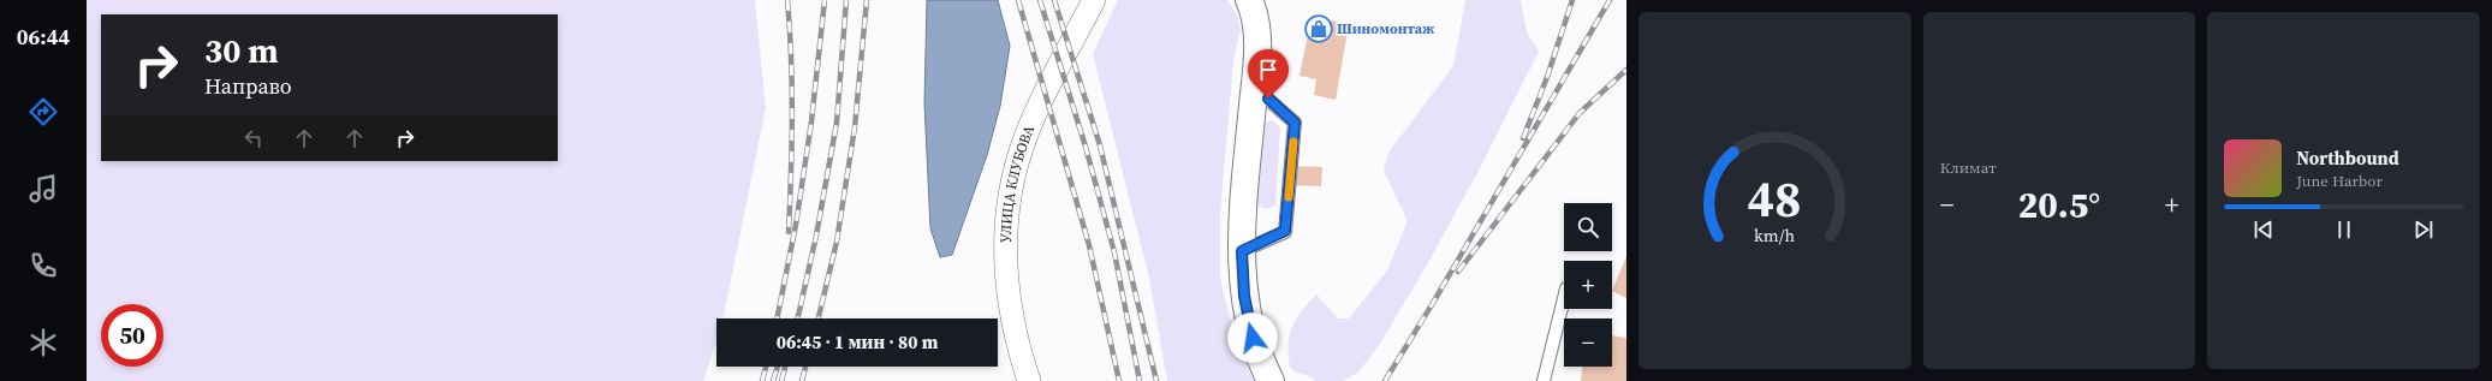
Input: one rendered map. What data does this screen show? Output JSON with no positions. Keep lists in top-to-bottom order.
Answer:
{
  "streets": {
    "street": ["УЛИЦА КЛУБОВА"]
  },
  "places": {
    "shop": ["Шиномонтаж"]
  },
  "page": {
    "tabs": "06:44",
    "tile": "Климат",
    "turn": ["30 m", "Направо"],
    "song": ["Northbound", "June Harbor"],
    "heat": ["−", "20.5°", "+"],
    "map_buttons": ["+", "−"],
    "limit": "50",
    "trip": "06:45 · 1 мин · 80 m",
    "gauge": ["48", "km/h"]
  }
}
